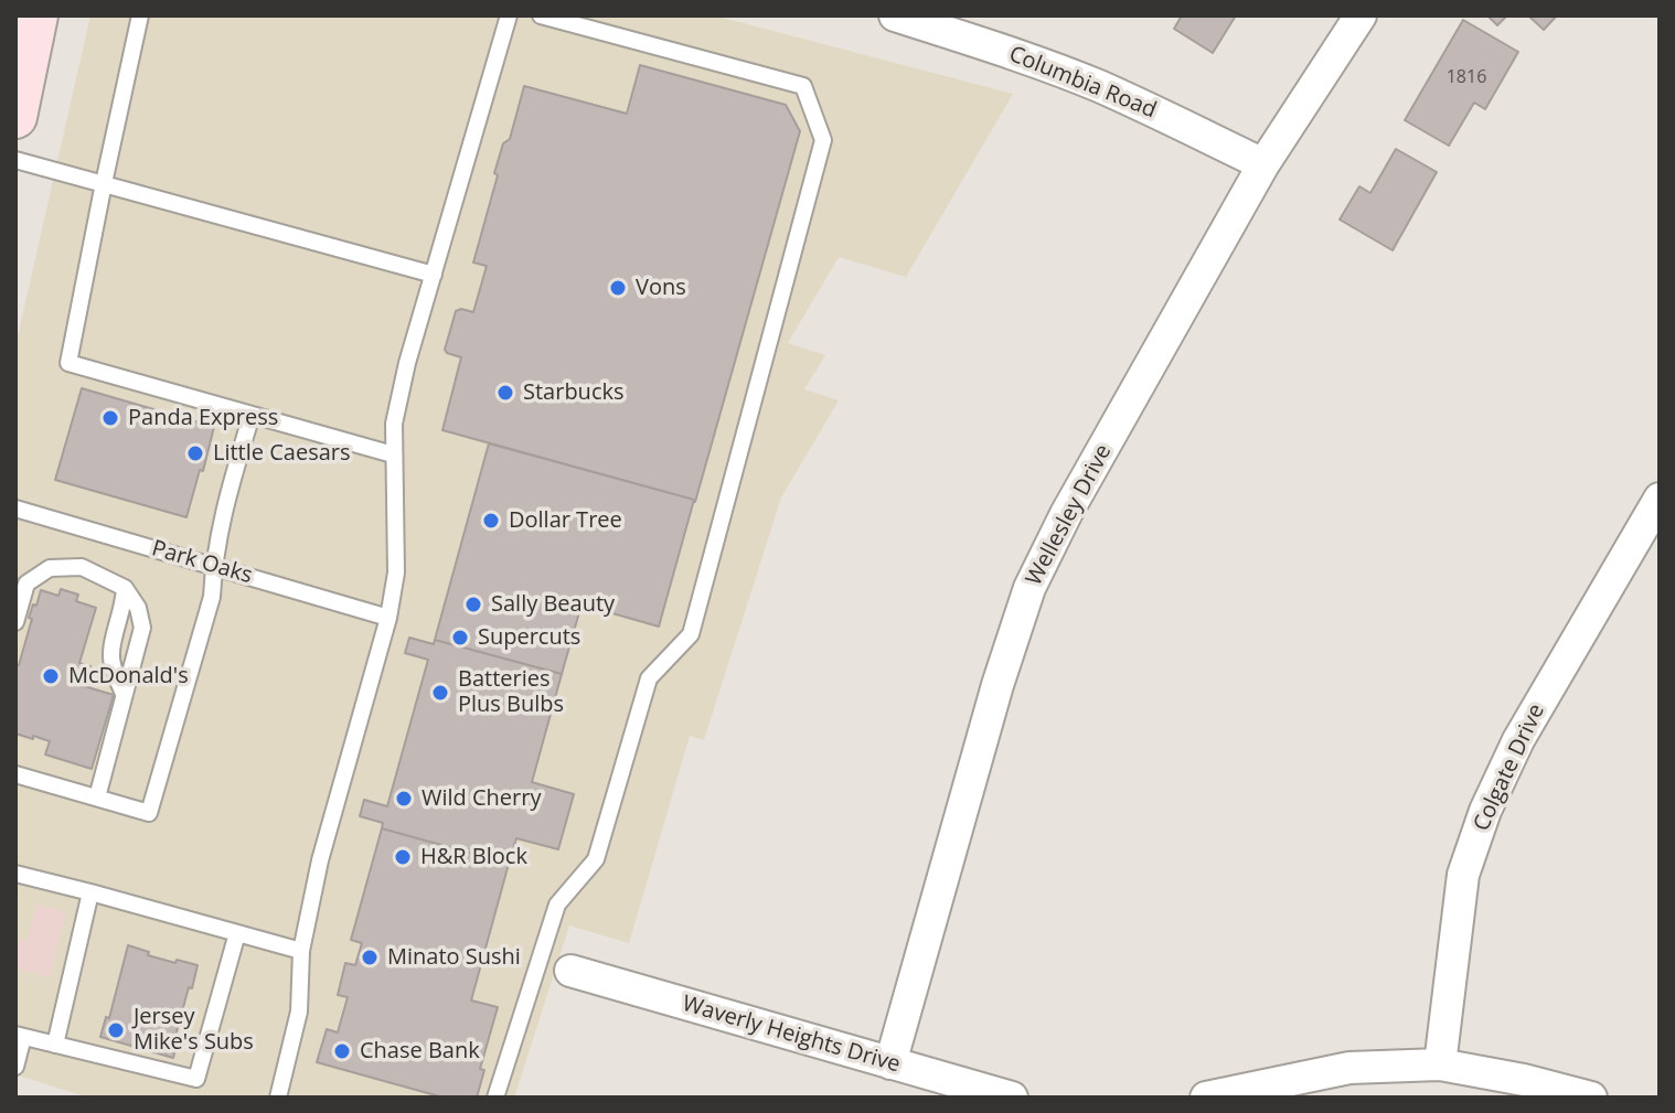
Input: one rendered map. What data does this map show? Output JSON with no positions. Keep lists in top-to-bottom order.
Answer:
{
  "streets": {
    "street": [
      "Columbia Road",
      "Wellesley Drive",
      "Colgate Drive",
      "Waverly Heights Drive"
    ],
    "lane": ["Park Oaks"]
  },
  "crossings": [
    ["Columbia Road", "Wellesley Drive"],
    ["Wellesley Drive", "Waverly Heights Drive"]
  ],
  "places": [
    "Vons",
    "Starbucks",
    "Panda Express",
    "Little Caesars",
    "Dollar Tree",
    "Sally Beauty",
    "Supercuts",
    "McDonald's",
    "Batteries Plus Bulbs",
    "Wild Cherry",
    "H&R Block",
    "Minato Sushi",
    "Jersey Mike's Subs",
    "Chase Bank"
  ],
  "house_numbers": ["1816"]
}
